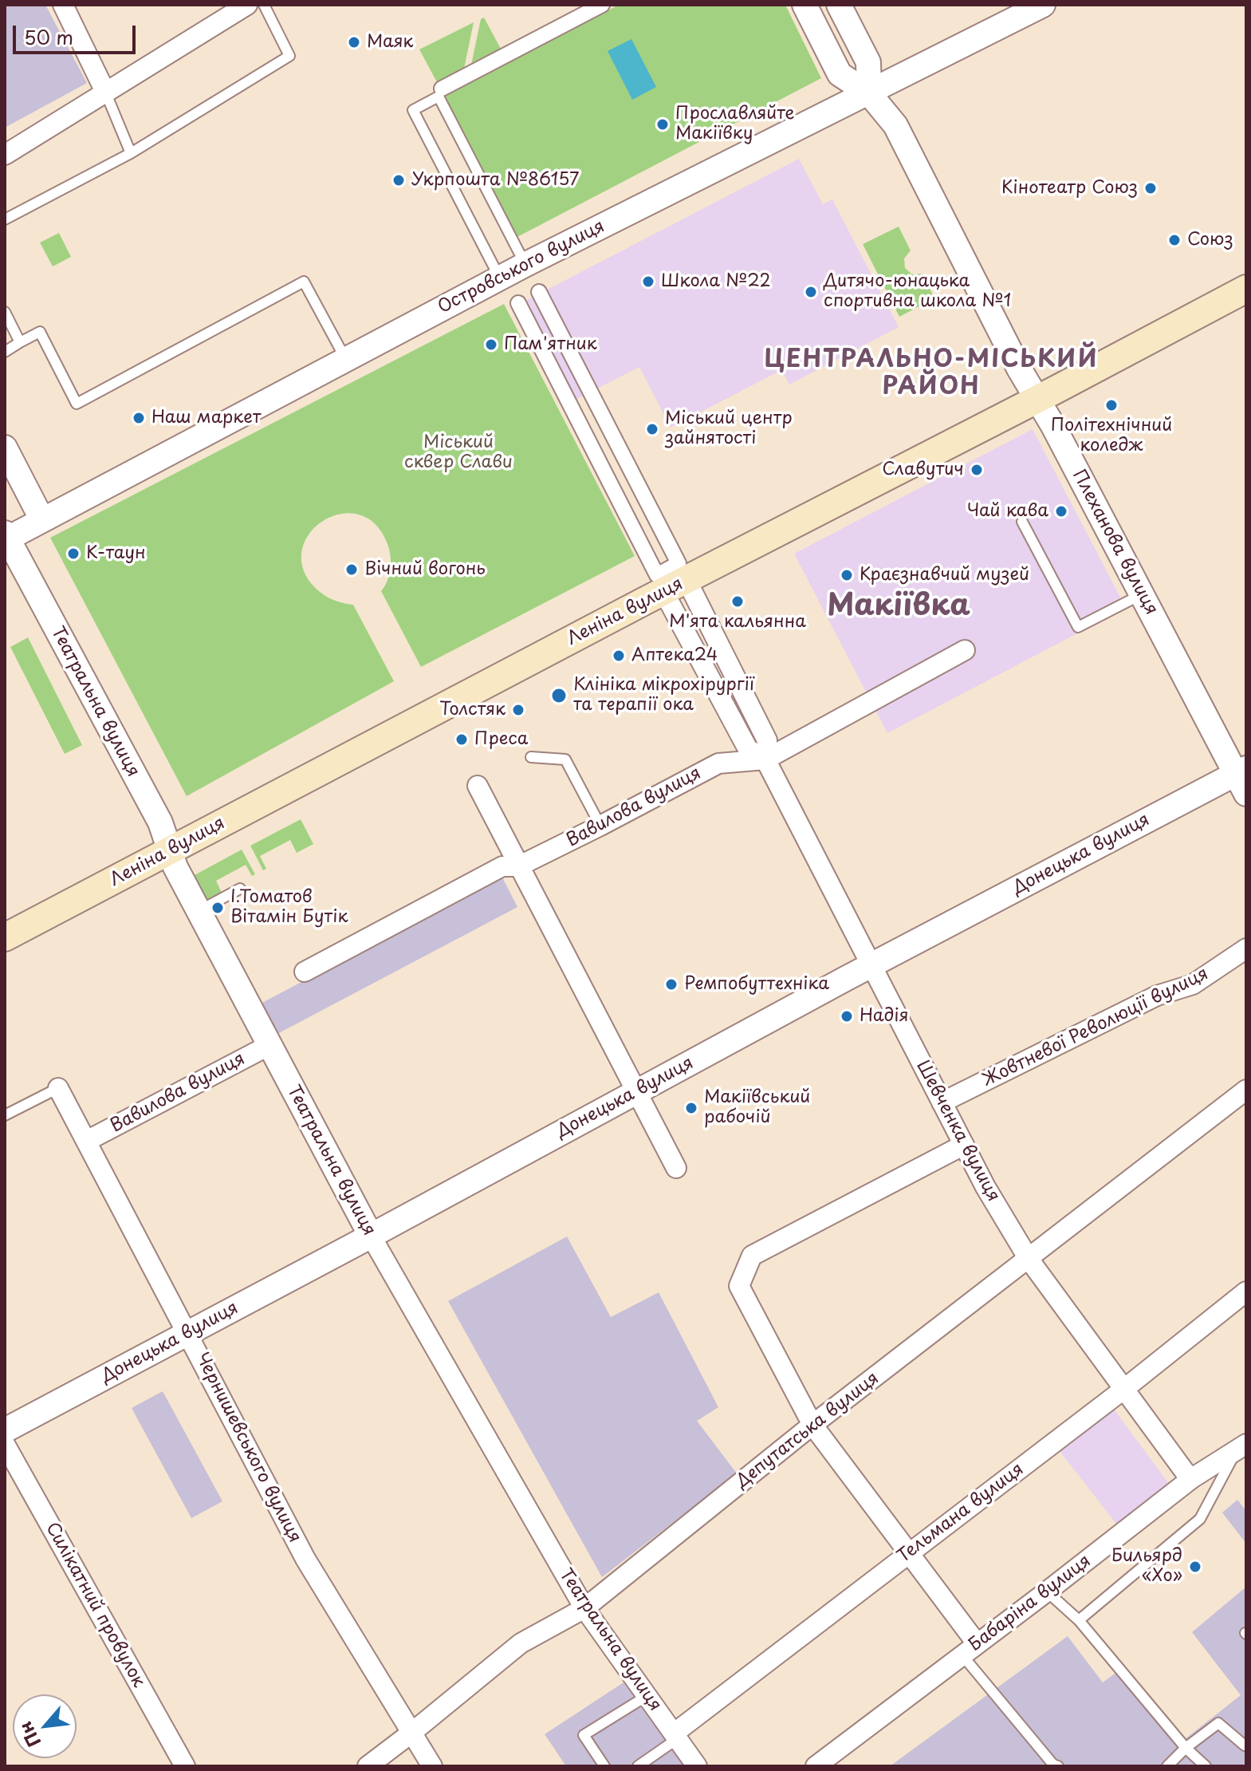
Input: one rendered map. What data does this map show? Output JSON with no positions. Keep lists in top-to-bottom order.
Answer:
{
  "streets": {
    "main road": ["Леніна вулиця"],
    "street": [
      "Островського вулиця",
      "Плеханова вулиця",
      "Театральна вулиця",
      "Вавилова вулиця",
      "Донецька вулиця",
      "Жовтневої Революції вулиця",
      "Шевченка вулиця",
      "Депутатська вулиця",
      "Чернишевського вулиця",
      "Тельмана вулиця",
      "Бабаріна вулиця",
      "Силікатний провулок"
    ]
  },
  "crossings": [
    ["Островського вулиця", "Плеханова вулиця"],
    ["Островського вулиця", "Театральна вулиця"],
    ["Плеханова вулиця", "Леніна вулиця"],
    ["Плеханова вулиця", "Донецька вулиця"],
    ["Леніна вулиця", "Театральна вулиця"],
    ["Леніна вулиця", "Шевченка вулиця"],
    ["Театральна вулиця", "Вавилова вулиця"],
    ["Театральна вулиця", "Донецька вулиця"],
    ["Театральна вулиця", "Депутатська вулиця"],
    ["Театральна вулиця", "Тельмана вулиця"],
    ["Вавилова вулиця", "Шевченка вулиця"],
    ["Вавилова вулиця", "Чернишевського вулиця"],
    ["Донецька вулиця", "Шевченка вулиця"],
    ["Донецька вулиця", "Чернишевського вулиця"],
    ["Жовтневої Революції вулиця", "Шевченка вулиця"],
    ["Шевченка вулиця", "Депутатська вулиця"],
    ["Шевченка вулиця", "Тельмана вулиця"],
    ["Шевченка вулиця", "Бабаріна вулиця"],
    ["Депутатська вулиця", "Чернишевського вулиця"]
  ],
  "districts": ["ЦЕНТРАЛЬНО-МІСЬКИЙ РАЙОН", "Макіївка"],
  "parks": ["Міський сквер Слави"],
  "places": [
    "Маяк",
    "Прославляйте Макіївку",
    "Укрпошта №86157",
    "Кінотеатр Союз",
    "Союз",
    "Школа №22",
    "Дитячо-юнацька спортивна школа №1",
    "Пам'ятник",
    "Полiтехнiчний коледж",
    "Наш маркет",
    "Міський центр зайнятості",
    "Славутич",
    "Чай кава",
    "K-таун",
    "Вічний вогонь",
    "Краєзнавчий музей",
    "М'ята кальянна",
    "Аптека24",
    "Клініка мікрохірургії та терапії ока",
    "Толстяк",
    "Преса",
    "І.Томатов Вітамін Бутік",
    "Ремпобуттехніка",
    "Надія",
    "Макіївський рабочій",
    "Бильярд «Хо»"
  ],
  "scale_bar": "50 m",
  "north": "bottom left"
}
